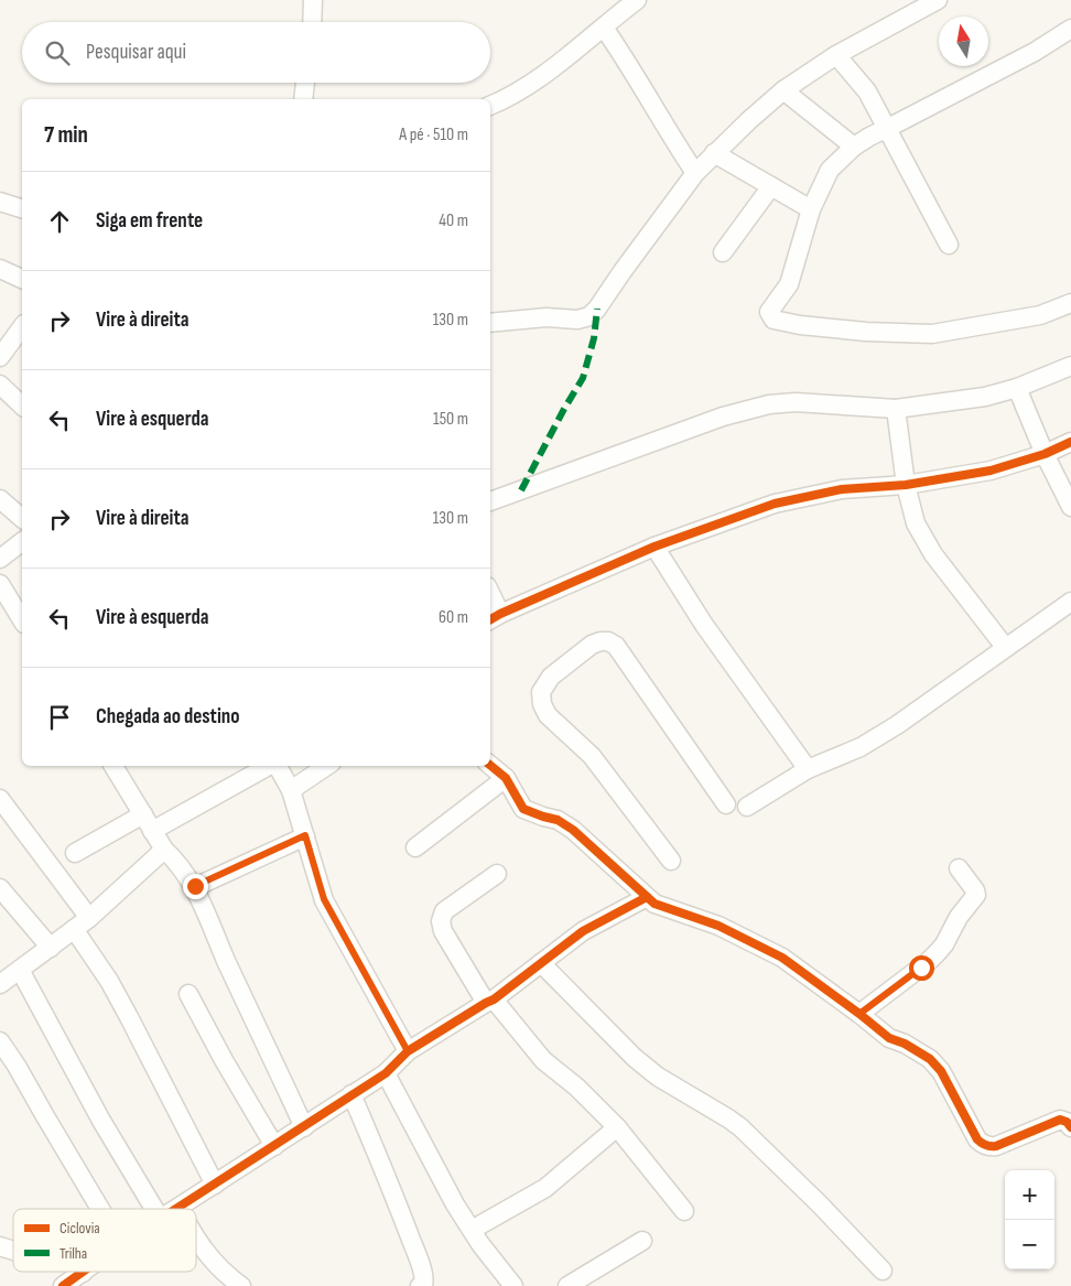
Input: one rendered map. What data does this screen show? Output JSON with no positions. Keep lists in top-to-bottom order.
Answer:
{
  "legend": ["Ciclovia", "Trilha"],
  "north": "top",
  "page": {
    "search": "Pesquisar aqui",
    "heading": ["7 min", "A pé · 510 m"],
    "list": [
      ["Siga em frente", "40 m"],
      ["Vire à direita", "130 m"],
      ["Vire à esquerda", "150 m"],
      ["Vire à direita", "130 m"],
      ["Vire à esquerda", "60 m"],
      "Chegada ao destino"
    ],
    "map_buttons": ["+", "−"]
  }
}
